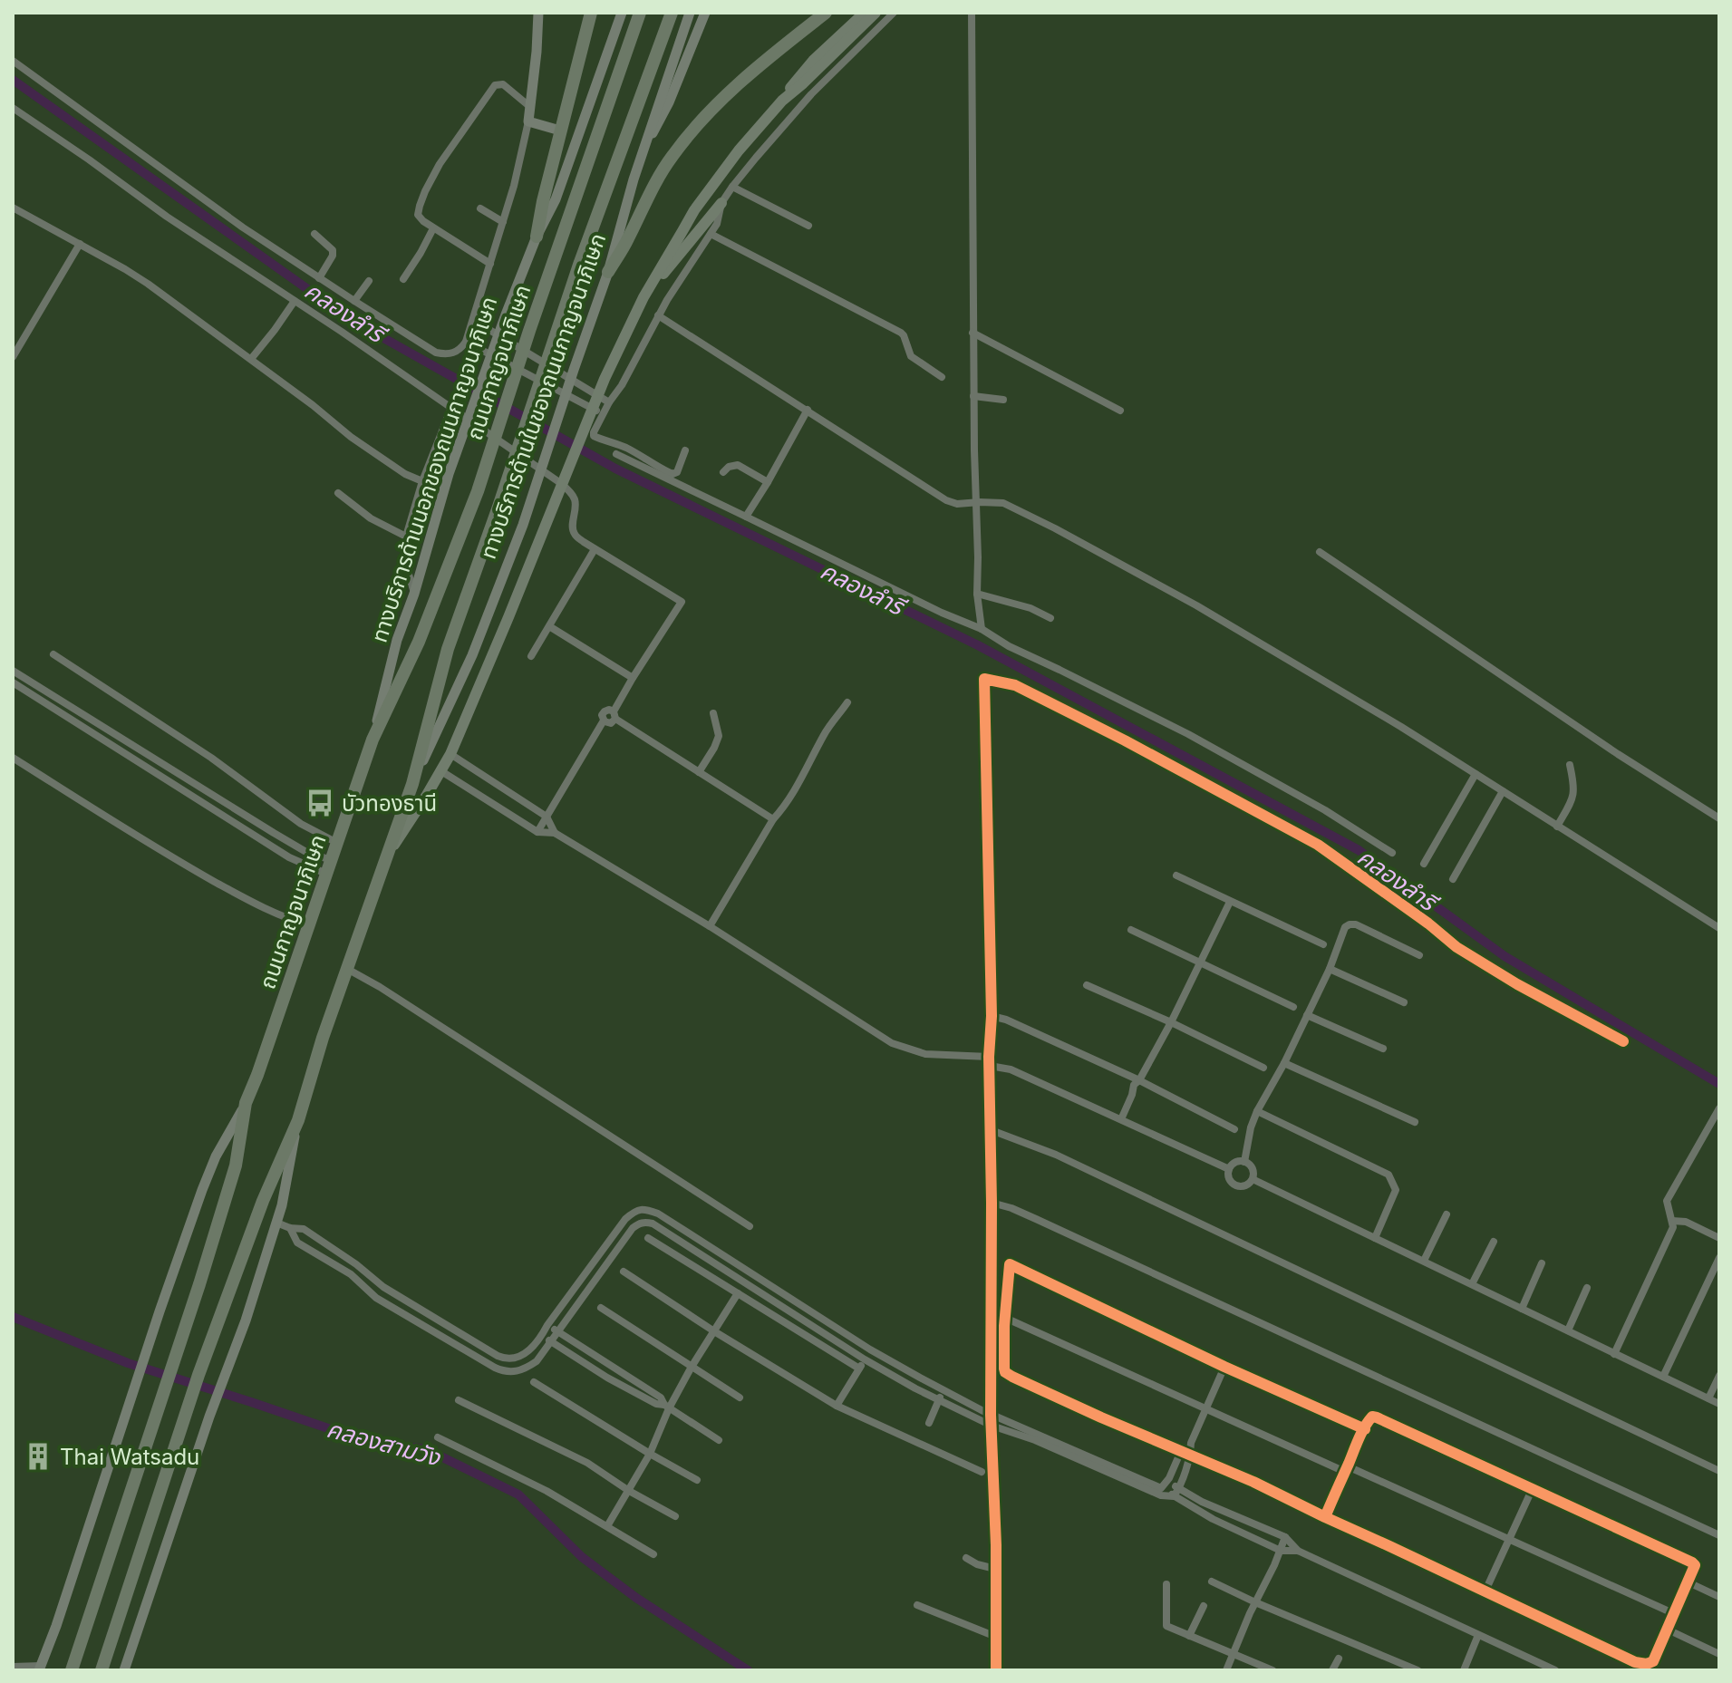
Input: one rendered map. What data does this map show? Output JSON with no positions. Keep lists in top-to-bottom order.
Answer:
{
  "streets": {
    "highway": ["ถนนกาญจนาภิเษก"],
    "main road": ["ทางบริการด้านในของถนนกาญจนาภิเษก", "ทางบริการด้านนอกของถนนกาญจนาภิเษก"]
  },
  "crossings": [
    ["ถนนกาญจนาภิเษก", "ทางบริการด้านในของถนนกาญจนาภิเษก"],
    ["ถนนกาญจนาภิเษก", "ทางบริการด้านนอกของถนนกาญจนาภิเษก"]
  ],
  "water": ["คลองลำรี", "คลองสามวัง"],
  "places": {
    "bus stop": ["บัวทองธานี"],
    "building": ["Thai Watsadu"]
  }
}
